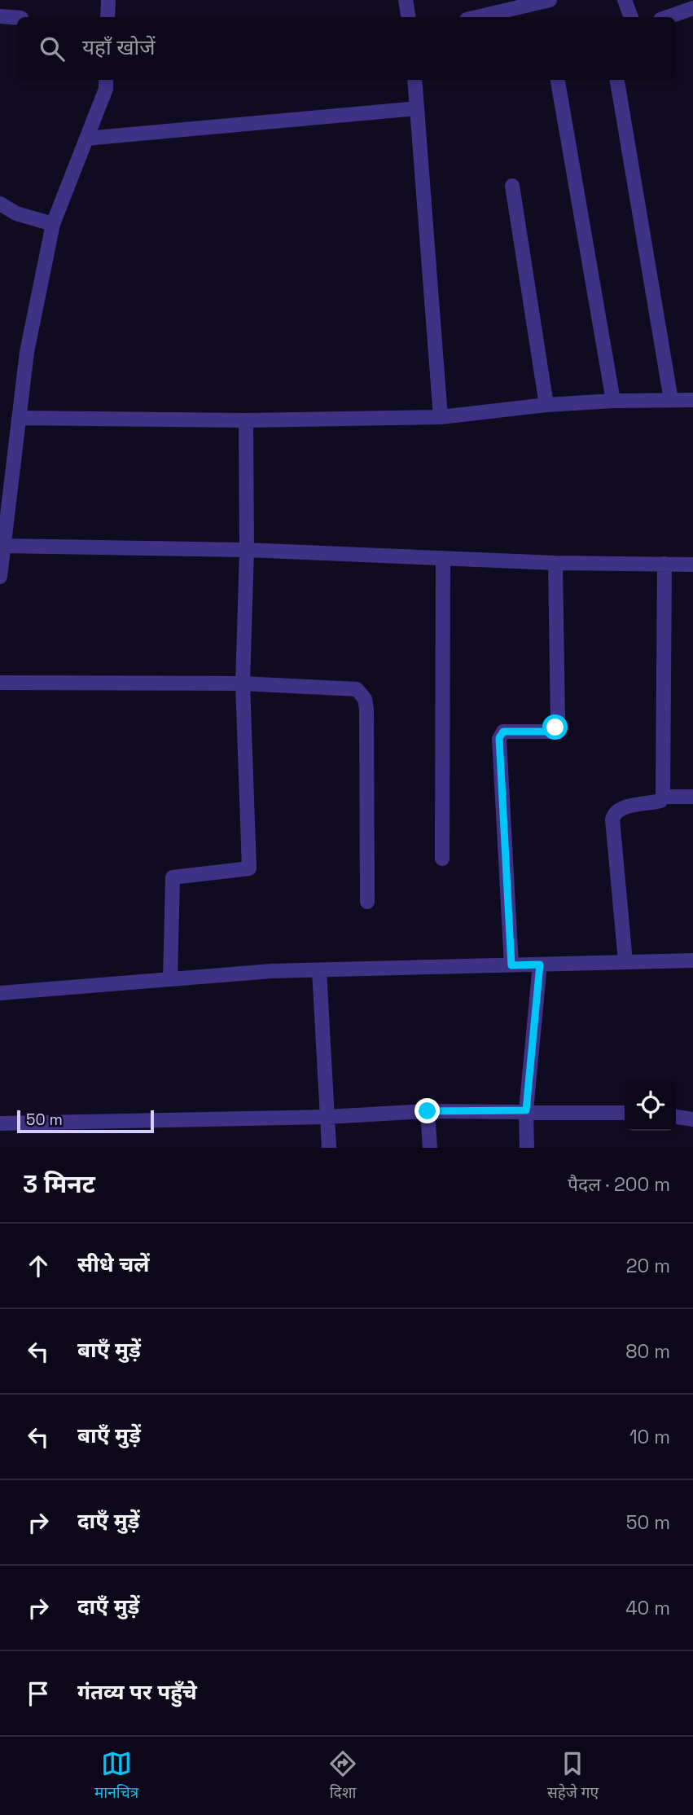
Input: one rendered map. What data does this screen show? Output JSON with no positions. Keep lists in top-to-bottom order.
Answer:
{
  "scale_bar": "50 m",
  "page": {
    "search": "यहाँ खोजें",
    "scale": "50 m",
    "heading": ["3 मिनट", "पैदल · 200 m"],
    "list": [
      ["सीधे चलें", "20 m"],
      ["बाएँ मुड़ें", "80 m"],
      ["बाएँ मुड़ें", "10 m"],
      ["दाएँ मुड़ें", "50 m"],
      ["दाएँ मुड़ें", "40 m"],
      "गंतव्य पर पहुँचे"
    ],
    "nav": ["मानचित्र", "दिशा", "सहेजे गए"]
  }
}
